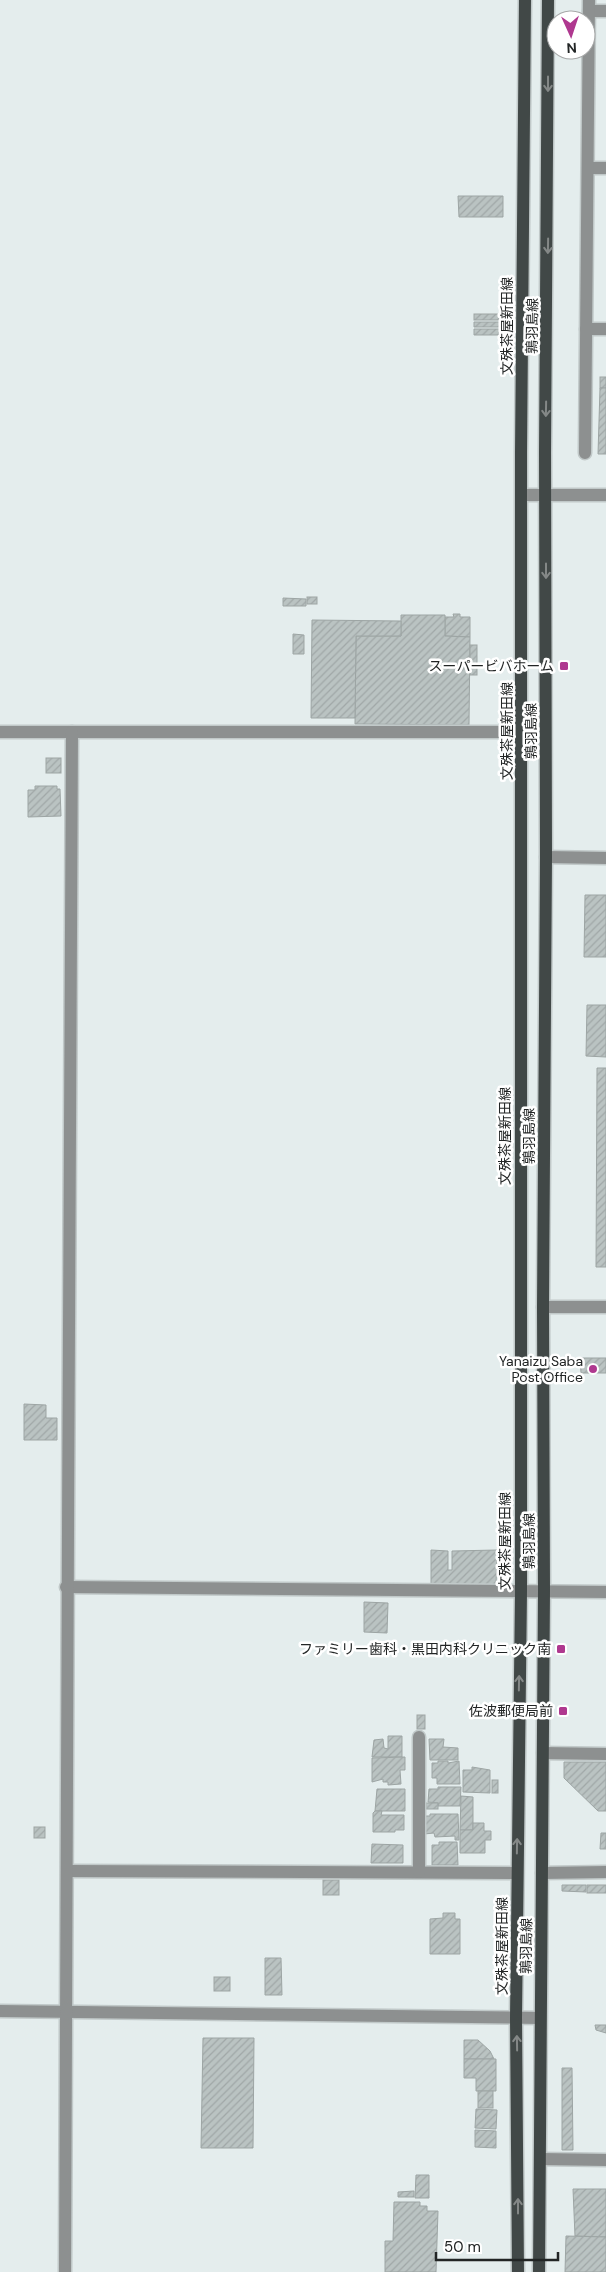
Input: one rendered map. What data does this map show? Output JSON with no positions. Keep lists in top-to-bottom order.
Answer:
{
  "streets": {
    "main road": ["文殊茶屋新田線", "鶉羽島線"]
  },
  "one_way": ["鶉羽島線"],
  "places": {
    "transit": ["スーパービバホーム", "ファミリー歯科・黒田内科クリニック南", "佐波郵便局前"],
    "other": ["Yanaizu Saba Post Office"]
  },
  "scale_bar": "50 m",
  "north": "bottom"
}
